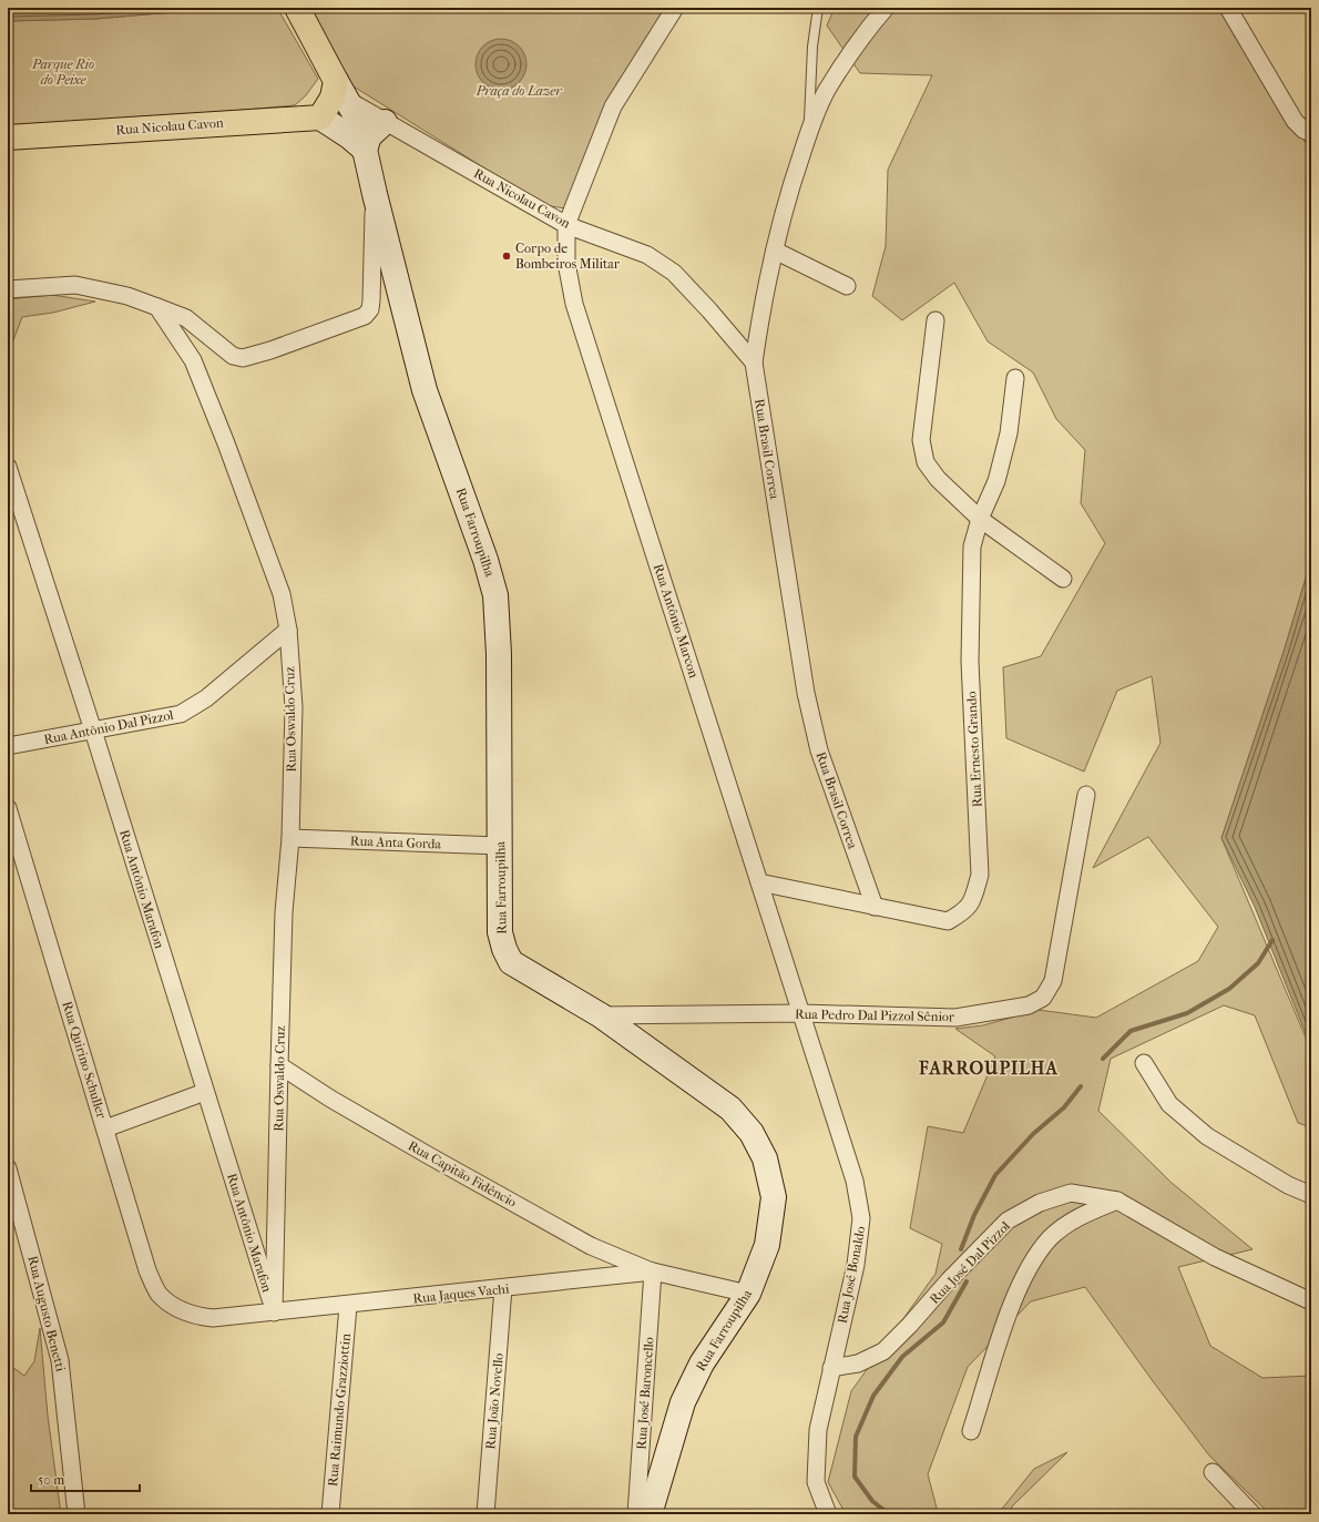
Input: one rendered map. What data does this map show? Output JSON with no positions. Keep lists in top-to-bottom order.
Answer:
{
  "streets": {
    "main road": ["Rua Nicolau Cavon", "Rua Farroupilha"],
    "street": [
      "Rua Brasil Correa",
      "Rua Antônio Marcon",
      "Rua Oswaldo Cruz",
      "Rua Antônio Dal Pizzol",
      "Rua Ernesto Grando",
      "Rua Anta Gorda",
      "Rua Antônio Marafon",
      "Rua Pedro Dal Pizzol Sênior",
      "Rua Quirino Schuller",
      "Rua Capitão Fidêncio",
      "Rua José Dal Pizzol",
      "Rua José Bonaldo",
      "Rua Jaques Vachi",
      "Rua Augusto Benetti",
      "Rua José Baroncello",
      "Rua João Novello",
      "Rua Raimundo Grazziottin"
    ]
  },
  "crossings": [
    ["Rua Nicolau Cavon", "Rua Brasil Correa"],
    ["Rua Nicolau Cavon", "Rua Farroupilha"],
    ["Rua Nicolau Cavon", "Rua Antônio Marcon"],
    ["Rua Brasil Correa", "Rua Ernesto Grando"],
    ["Rua Farroupilha", "Rua Anta Gorda"],
    ["Rua Farroupilha", "Rua Pedro Dal Pizzol Sênior"],
    ["Rua Farroupilha", "Rua Jaques Vachi"],
    ["Rua Antônio Marcon", "Rua Ernesto Grando"],
    ["Rua Antônio Marcon", "Rua Pedro Dal Pizzol Sênior"],
    ["Rua Antônio Marcon", "Rua José Bonaldo"],
    ["Rua Oswaldo Cruz", "Rua Antônio Dal Pizzol"],
    ["Rua Oswaldo Cruz", "Rua Anta Gorda"],
    ["Rua Oswaldo Cruz", "Rua Antônio Marafon"],
    ["Rua Oswaldo Cruz", "Rua Capitão Fidêncio"],
    ["Rua Oswaldo Cruz", "Rua Jaques Vachi"],
    ["Rua Antônio Dal Pizzol", "Rua Antônio Marafon"],
    ["Rua Antônio Marafon", "Rua Jaques Vachi"],
    ["Rua Pedro Dal Pizzol Sênior", "Rua José Bonaldo"],
    ["Rua Quirino Schuller", "Rua Jaques Vachi"],
    ["Rua Capitão Fidêncio", "Rua Jaques Vachi"],
    ["Rua Capitão Fidêncio", "Rua José Baroncello"],
    ["Rua José Dal Pizzol", "Rua José Bonaldo"],
    ["Rua Jaques Vachi", "Rua José Baroncello"],
    ["Rua Jaques Vachi", "Rua João Novello"],
    ["Rua Jaques Vachi", "Rua Raimundo Grazziottin"]
  ],
  "districts": ["FARROUPILHA"],
  "parks": ["Parque Rio do Peixe", "Praça do Lazer"],
  "places": ["Corpo de Bombeiros Militar"],
  "scale_bar": "50 m"
}
